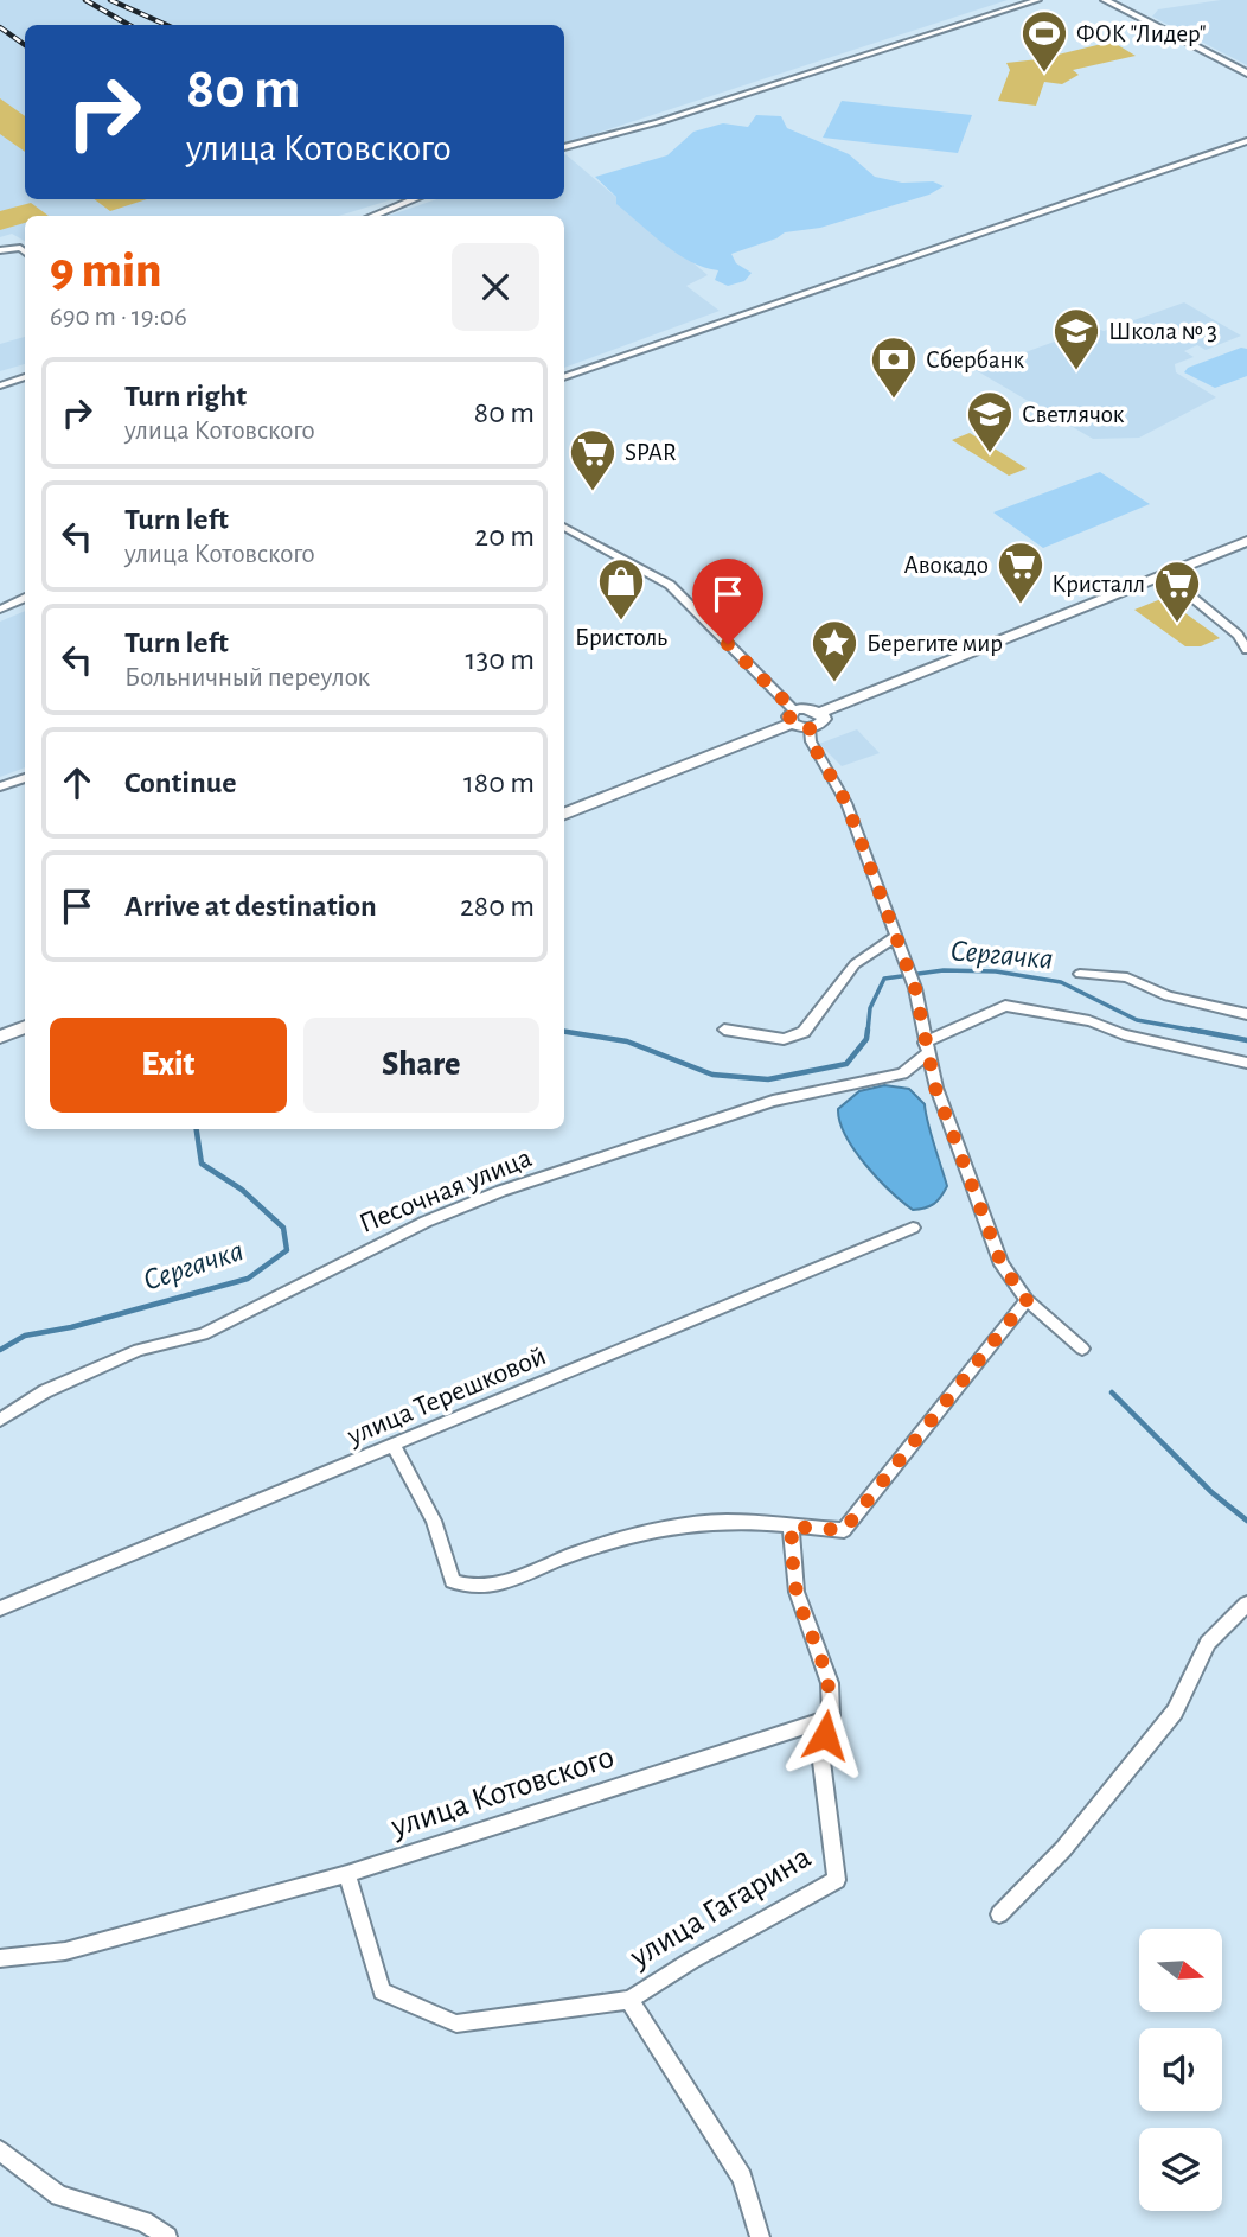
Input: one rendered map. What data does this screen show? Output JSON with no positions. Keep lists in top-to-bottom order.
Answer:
{
  "streets": {
    "street": [
      "Песочная улица",
      "улица Терешковой",
      "улица Котовского",
      "улица Гагарина"
    ]
  },
  "crossings": [
    ["улица Котовского", "улица Гагарина"]
  ],
  "water": ["Сергачка"],
  "places": {
    "sports": ["ФОК \"Лидер\""],
    "school or university": ["Школа № 3", "Светлячок"],
    "bank": ["Сбербанк"],
    "supermarket": ["SPAR", "Авокадо", "Кристалл"],
    "shop": ["Бристоль"],
    "place": ["Берегите мир"]
  },
  "north": "right",
  "page": {
    "turn": ["80 m", "улица Котовского"],
    "heading": ["9 min", "690 m · 19:06"],
    "list": [
      {
        "name": "Turn right",
        "note": "улица Котовского",
        "value": "80 m"
      },
      {
        "name": "Turn left",
        "note": "улица Котовского",
        "value": "20 m"
      },
      {
        "name": "Turn left",
        "note": "Больничный переулок",
        "value": "130 m"
      },
      {
        "name": "Continue",
        "value": "180 m"
      },
      {
        "name": "Arrive at destination",
        "value": "280 m"
      }
    ],
    "buttons": ["Exit", "Share"]
  }
}
